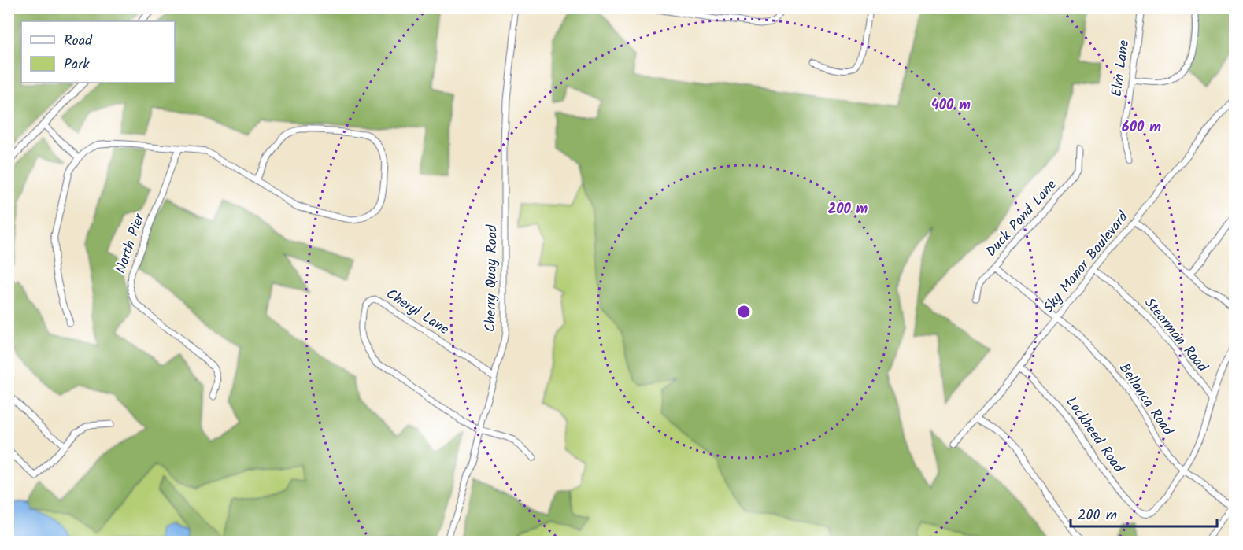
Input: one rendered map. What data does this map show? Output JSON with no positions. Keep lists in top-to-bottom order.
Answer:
{
  "streets": {
    "street": [
      "Elm Lane",
      "Duck Pond Lane",
      "North Pier",
      "Sky Manor Boulevard",
      "Cherry Quay Road",
      "Cheryl Lane",
      "Stearman Road",
      "Bellanca Road",
      "Lockheed Road"
    ]
  },
  "crossings": [
    ["Duck Pond Lane", "Bellanca Road"],
    ["Sky Manor Boulevard", "Stearman Road"],
    ["Sky Manor Boulevard", "Bellanca Road"],
    ["Sky Manor Boulevard", "Lockheed Road"],
    ["Cherry Quay Road", "Cheryl Lane"],
    ["Bellanca Road", "Lockheed Road"]
  ],
  "legend": ["Road", "Park"],
  "scale_bar": "200 m",
  "rings": ["400 m", "600 m", "200 m"]
}
